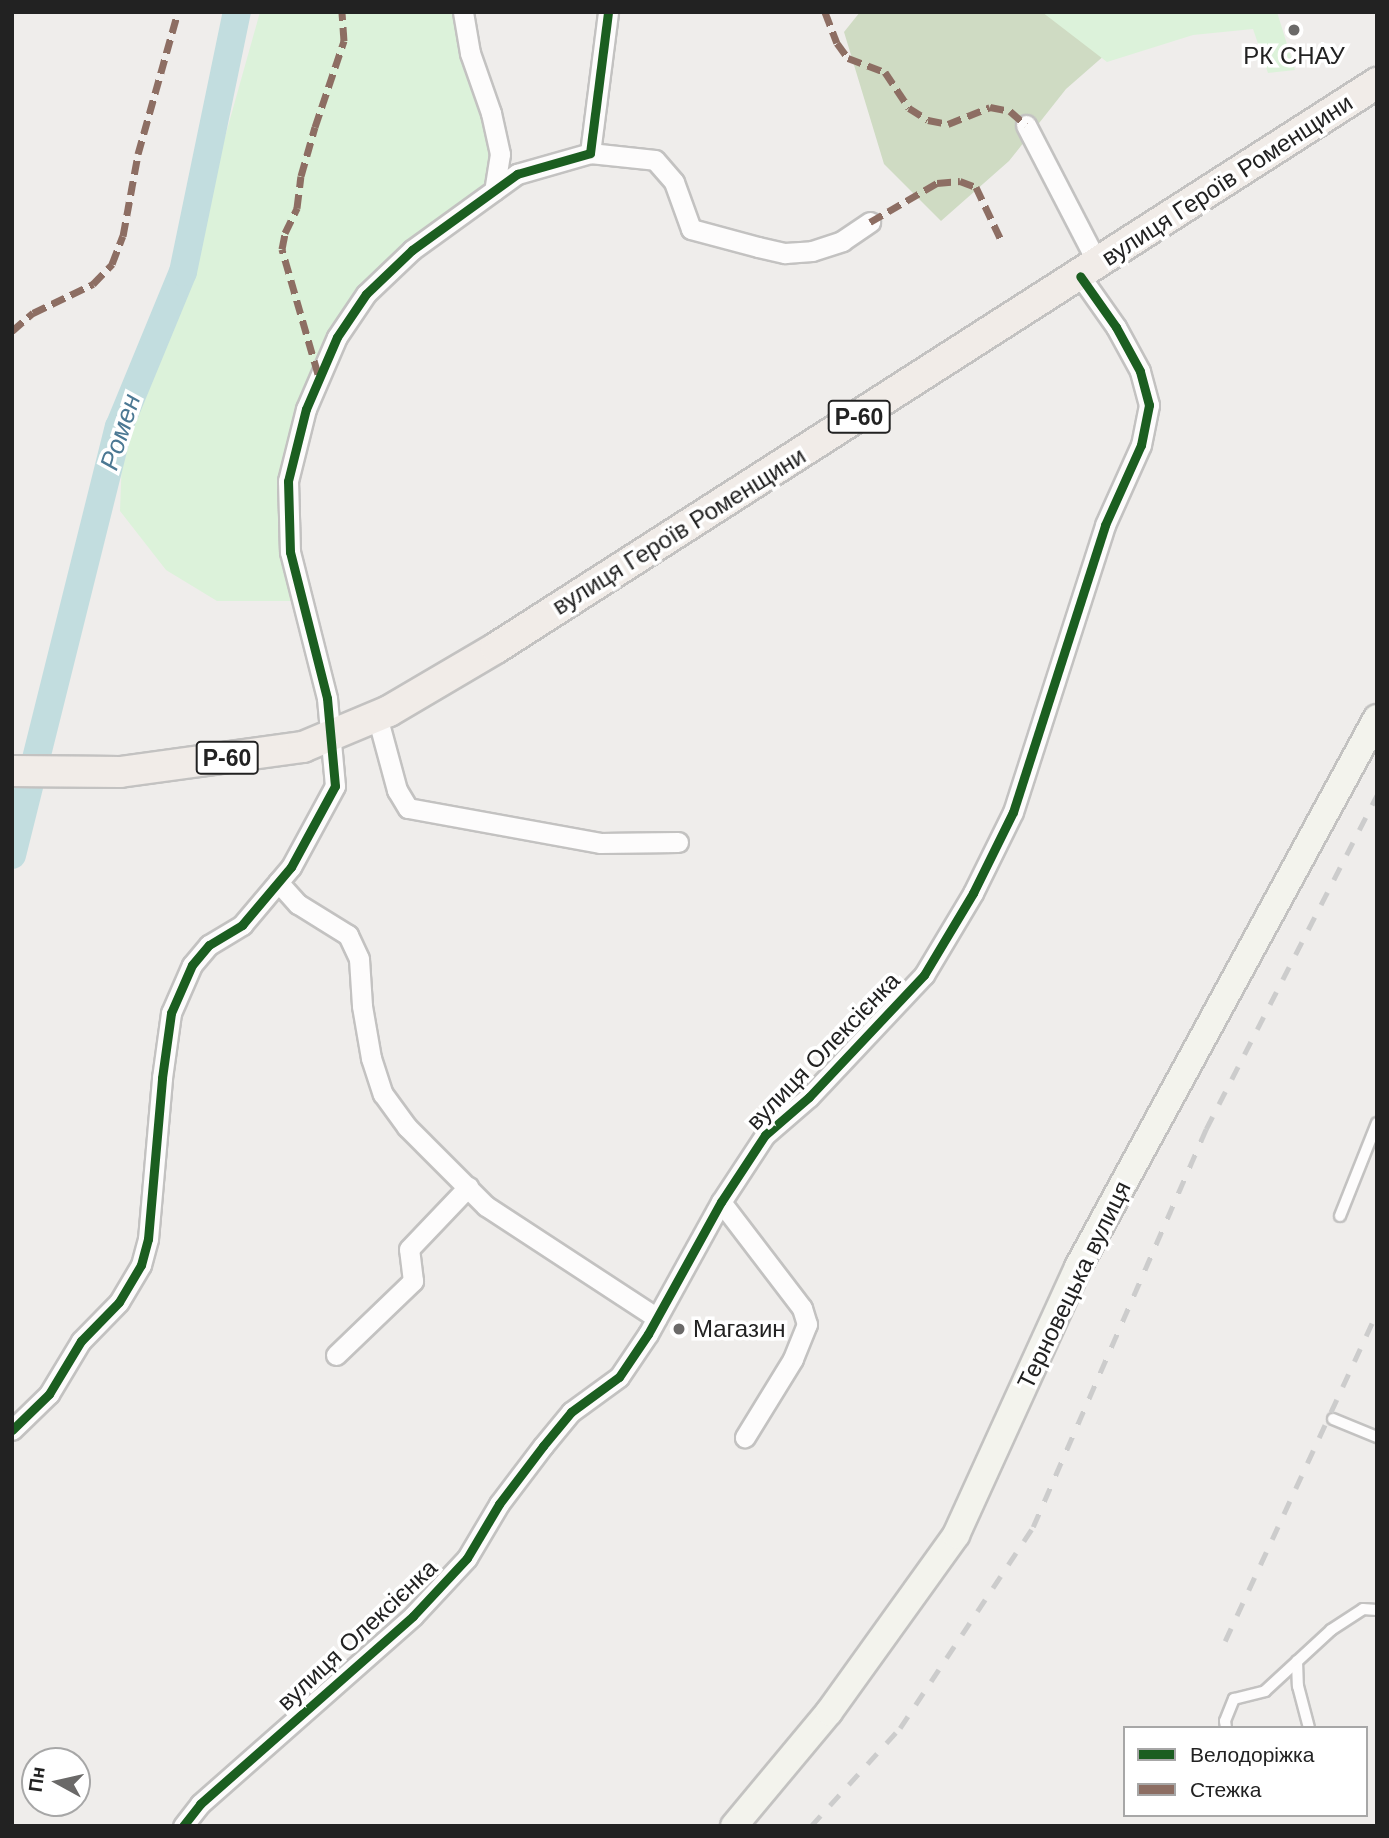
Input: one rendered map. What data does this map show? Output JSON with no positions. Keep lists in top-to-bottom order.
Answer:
{
  "streets": {
    "main road": ["вулиця Героїв Роменщини", "Р-60", "Терновецька вулиця"],
    "street": ["вулиця Олексієнка"]
  },
  "crossings": [
    ["вулиця Героїв Роменщини", "вулиця Олексієнка"]
  ],
  "water": ["Ромен"],
  "places": ["РК СНАУ", "Магазин"],
  "legend": ["Велодоріжка", "Стежка"],
  "north": "left"
}
